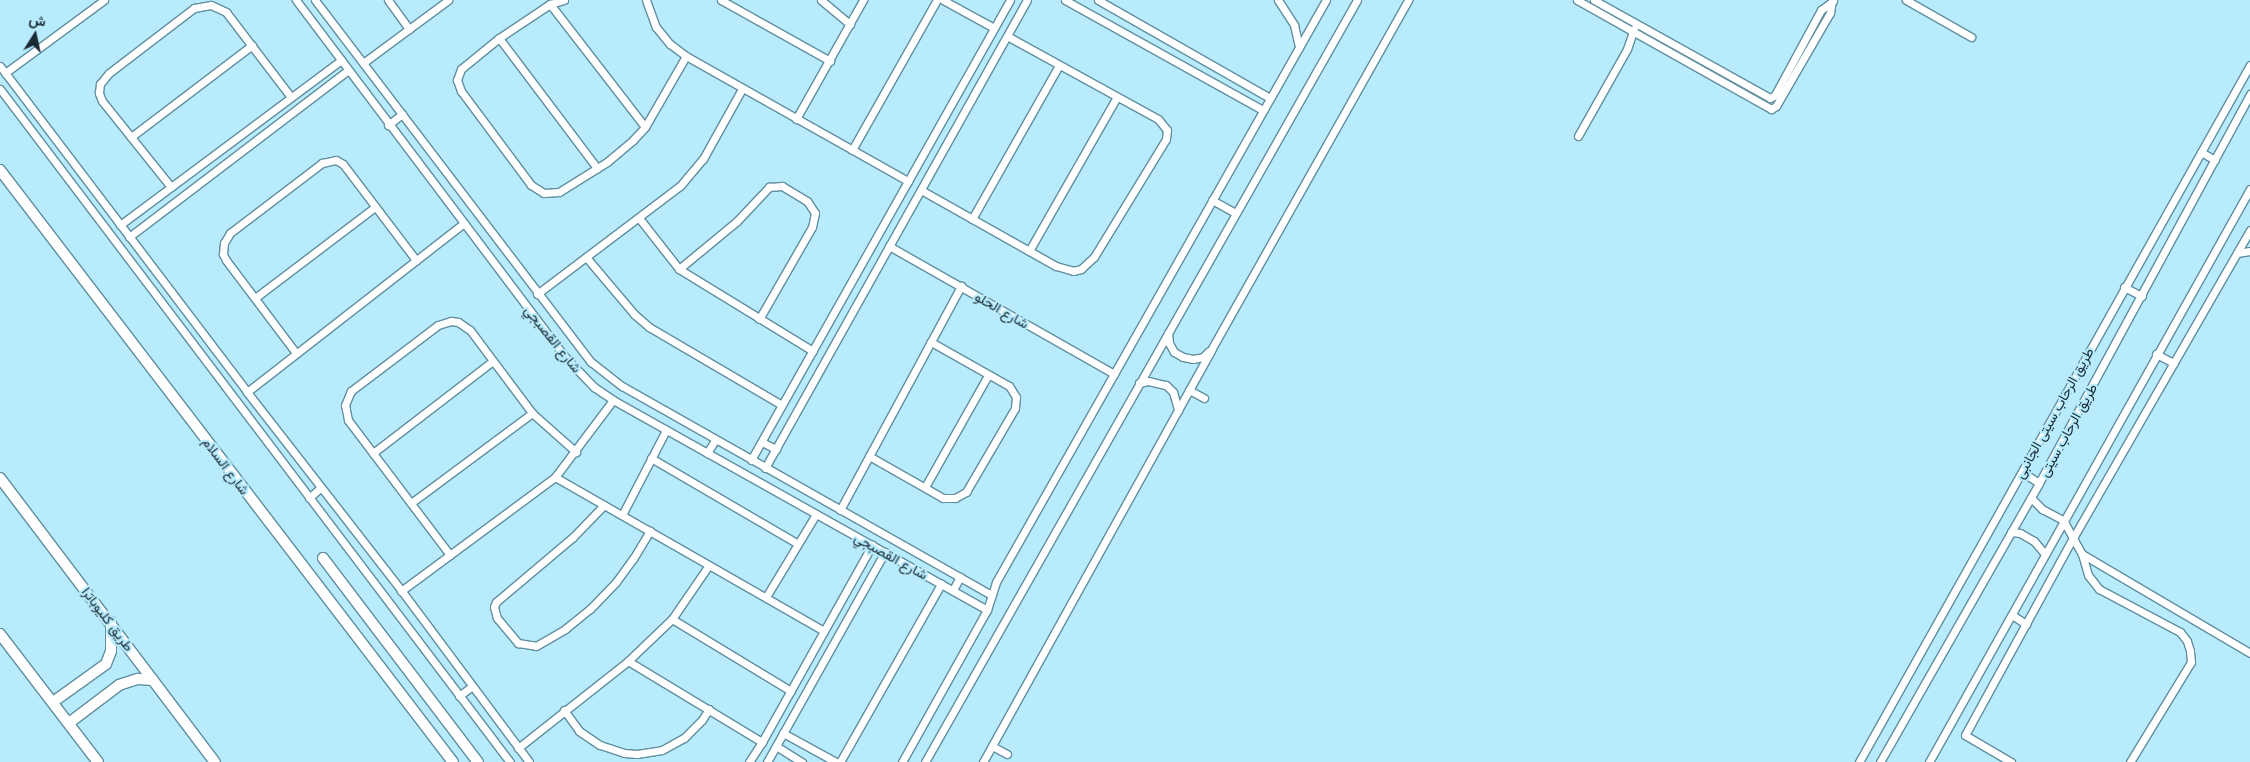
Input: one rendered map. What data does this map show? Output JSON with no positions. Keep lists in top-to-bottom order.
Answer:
{
  "streets": {
    "main road": ["شارع السلام", "طريق كليوباترا"],
    "street": [
      "شارع الحلو",
      "شارع القصبجي",
      "طريق الرحاب سيتى الجانبى",
      "طريق الرحاب سيتى"
    ]
  },
  "north": "top"
}
